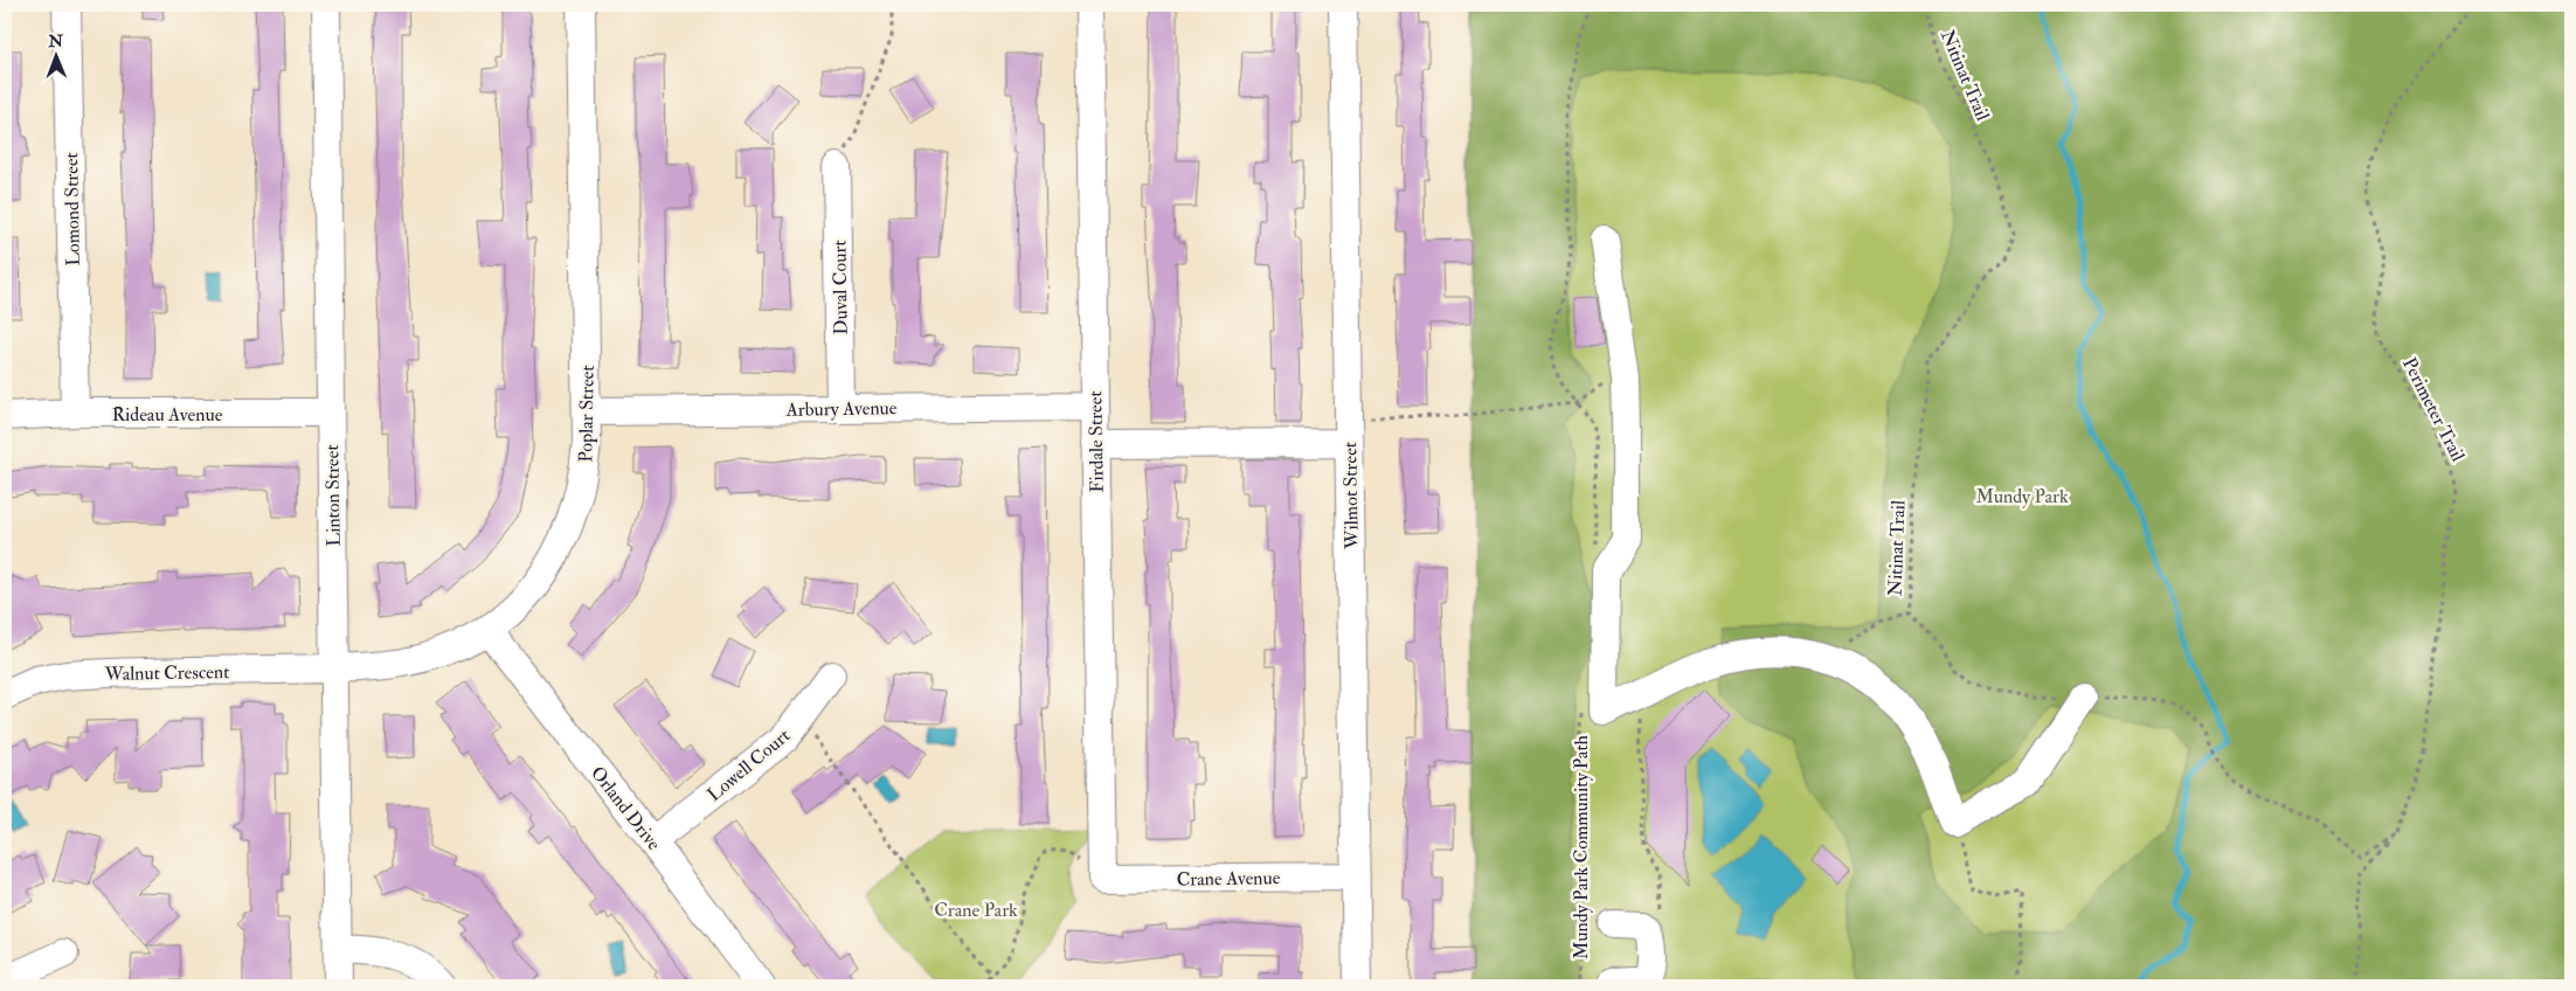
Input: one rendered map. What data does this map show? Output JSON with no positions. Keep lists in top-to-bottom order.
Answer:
{
  "streets": {
    "street": [
      "Lomond Street",
      "Duval Court",
      "Arbury Avenue",
      "Rideau Avenue",
      "Poplar Street",
      "Firdale Street",
      "Linton Street",
      "Wilmot Street",
      "Walnut Crescent",
      "Lowell Court",
      "Orland Drive",
      "Crane Avenue"
    ],
    "path": ["Nitinat Trail", "Perimeter Trail", "Mundy Park Community Path"]
  },
  "crossings": [
    ["Nitinat Trail", "Perimeter Trail"],
    ["Lomond Street", "Rideau Avenue"],
    ["Duval Court", "Arbury Avenue"],
    ["Arbury Avenue", "Poplar Street"],
    ["Arbury Avenue", "Firdale Street"],
    ["Rideau Avenue", "Linton Street"],
    ["Poplar Street", "Linton Street"],
    ["Poplar Street", "Walnut Crescent"],
    ["Poplar Street", "Orland Drive"],
    ["Firdale Street", "Crane Avenue"],
    ["Linton Street", "Walnut Crescent"],
    ["Wilmot Street", "Crane Avenue"],
    ["Lowell Court", "Orland Drive"]
  ],
  "parks": ["Mundy Park", "Crane Park"],
  "north": "top"
}
